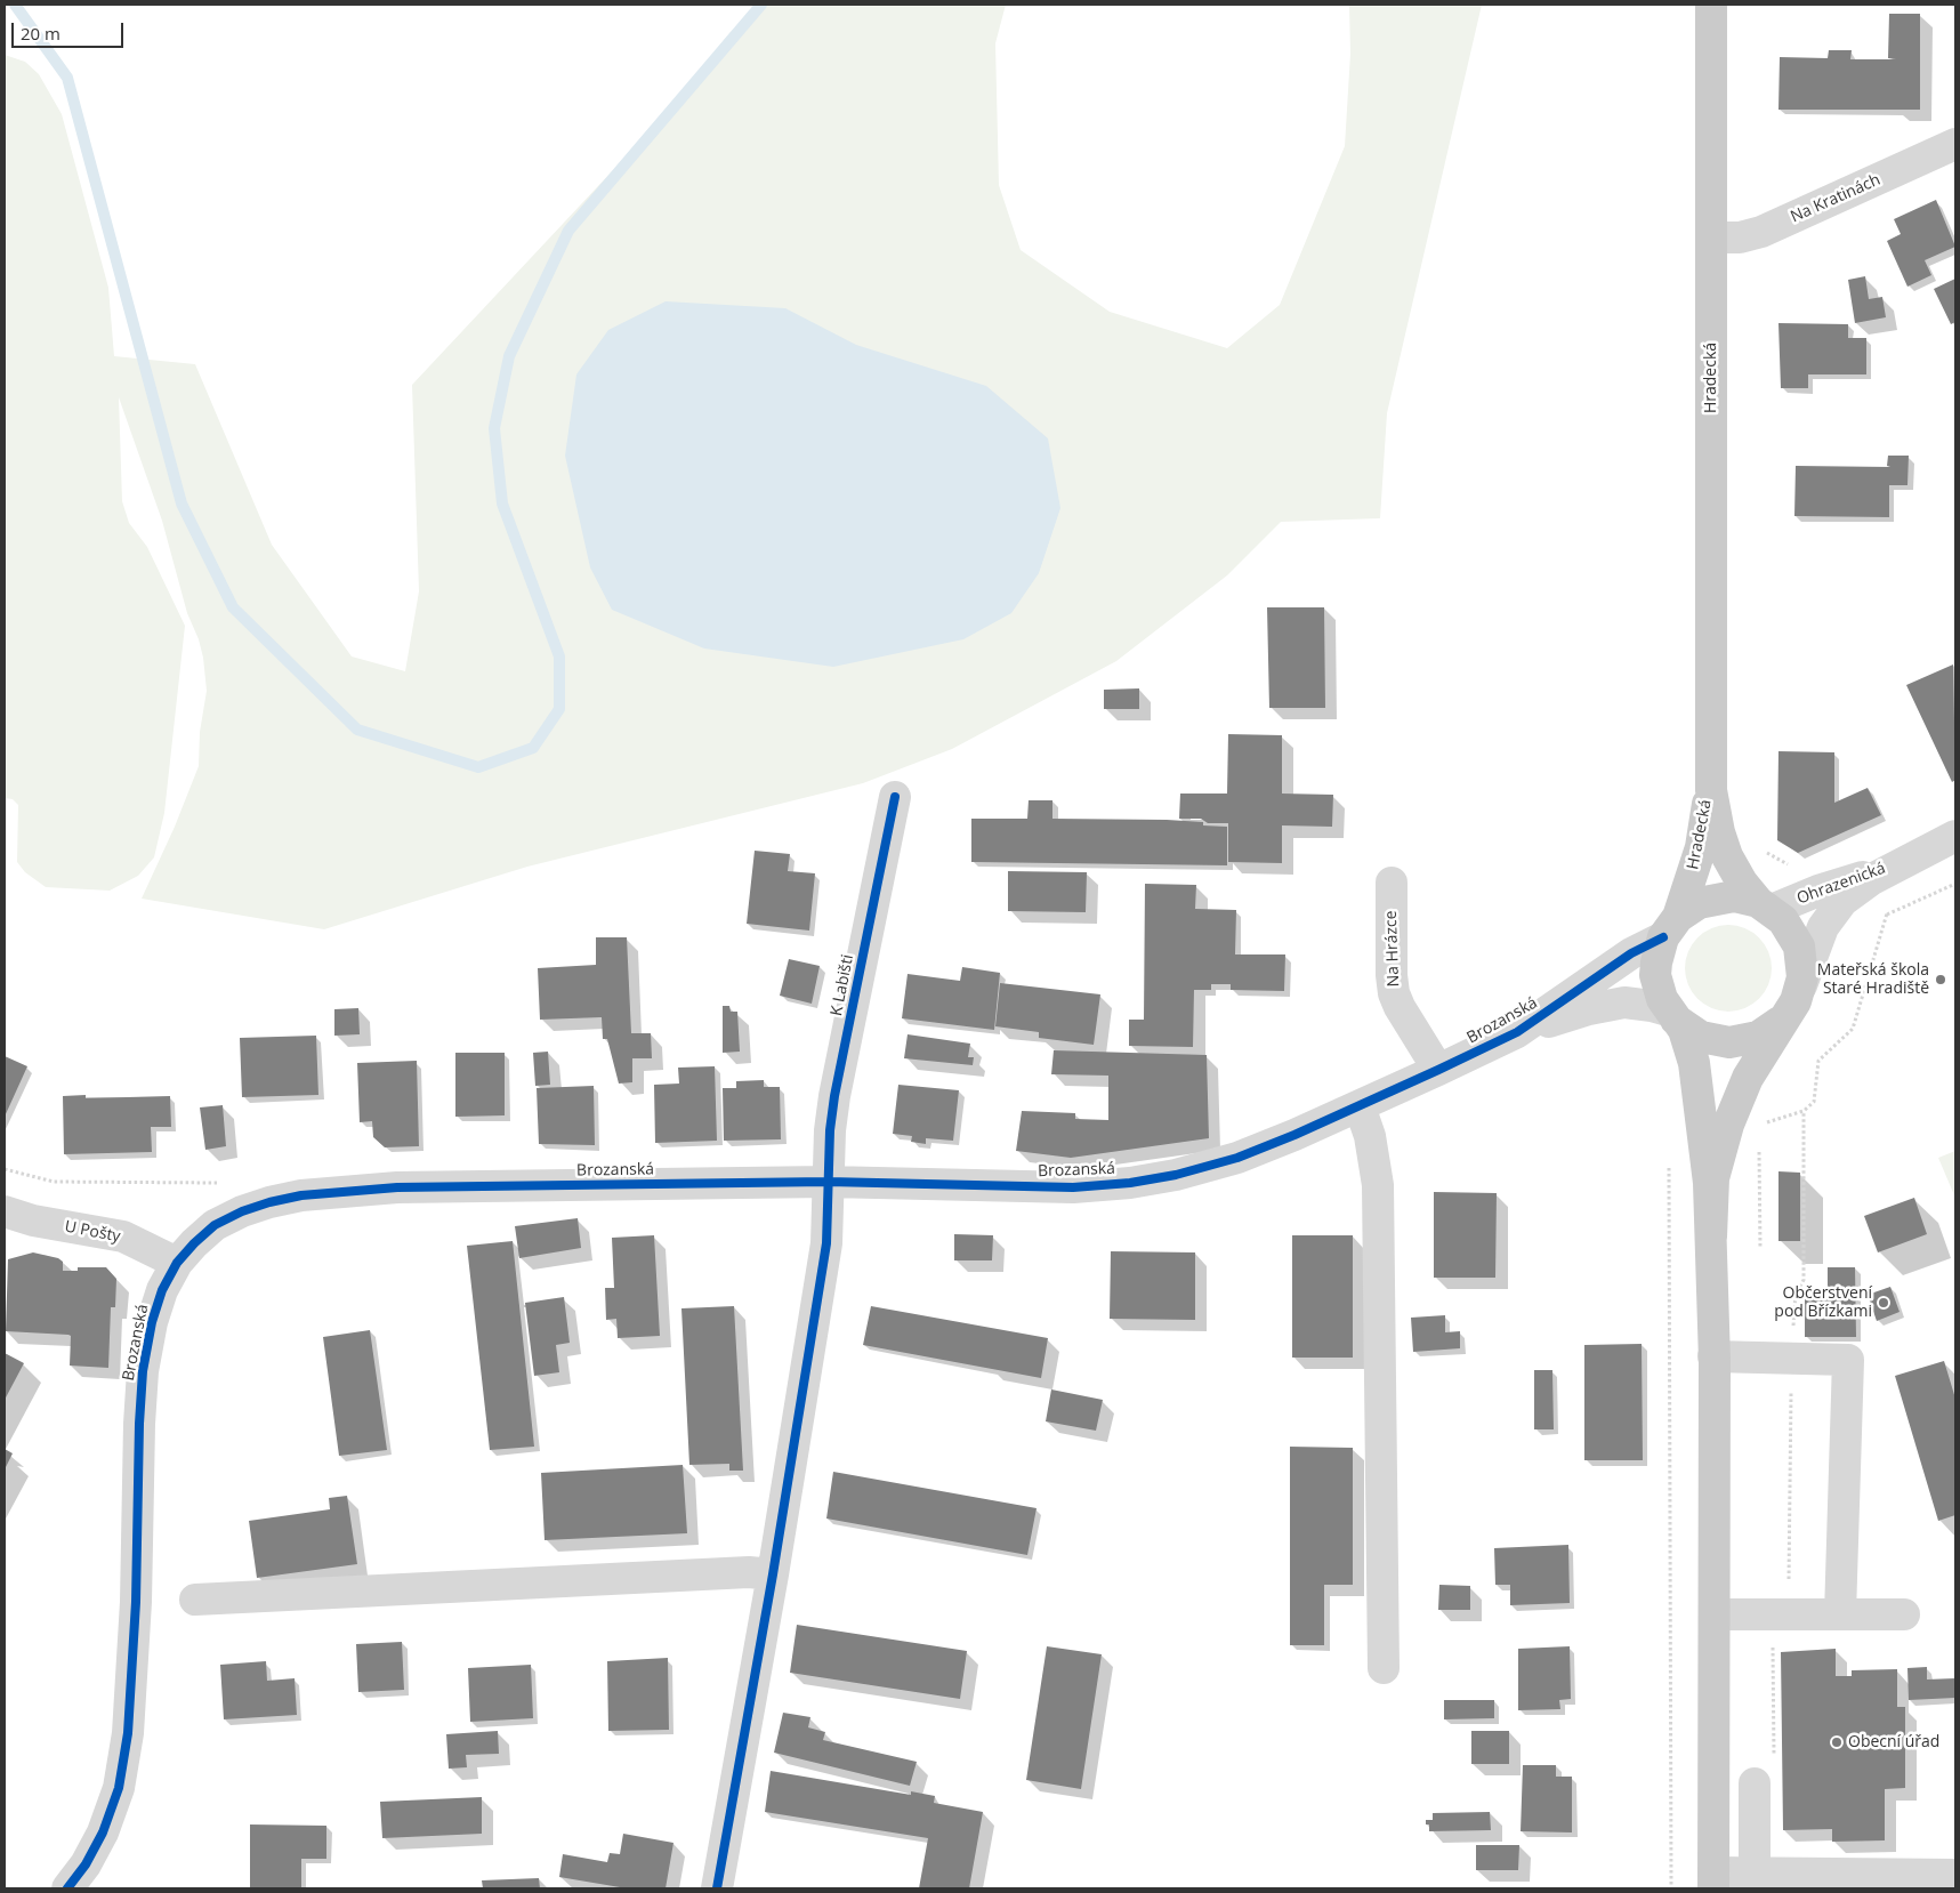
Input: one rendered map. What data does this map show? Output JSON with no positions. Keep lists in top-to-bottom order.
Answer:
{
  "streets": {
    "main road": ["Hradecká"],
    "street": [
      "Na Kratinách",
      "Ohrazenická",
      "Na Hrázce",
      "K Labišti",
      "Brozanská",
      "U Pošty"
    ]
  },
  "crossings": [
    ["Na Kratinách", "Hradecká"],
    ["Hradecká", "Ohrazenická"],
    ["Hradecká", "Brozanská"],
    ["Ohrazenická", "Brozanská"],
    ["Na Hrázce", "Brozanská"],
    ["K Labišti", "Brozanská"],
    ["Brozanská", "U Pošty"]
  ],
  "places": ["Mateřská škola Staré Hradiště", "Občerstvení pod Břízkami", "Obecní úřad"],
  "scale_bar": "20 m"
}
